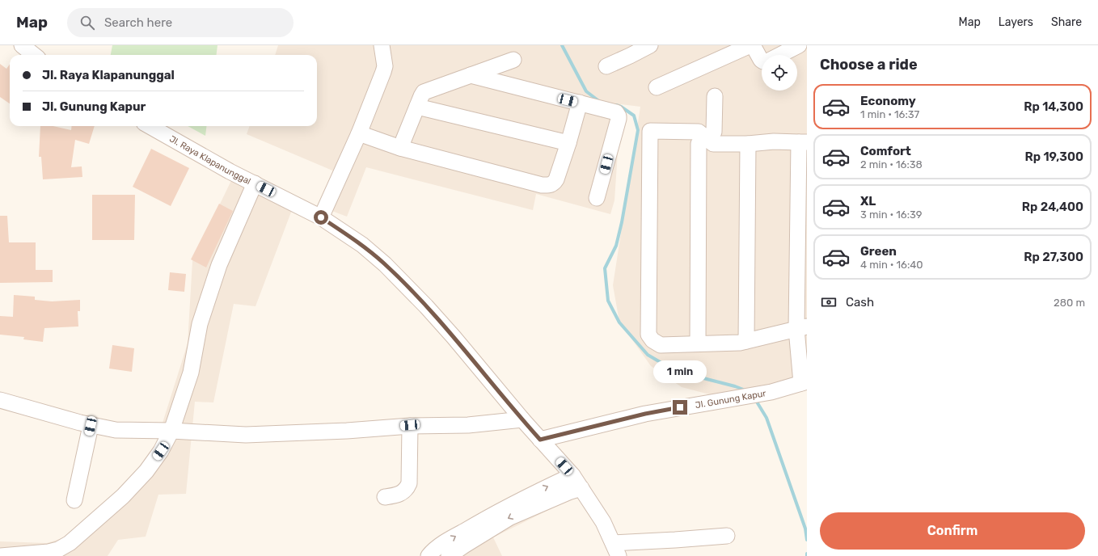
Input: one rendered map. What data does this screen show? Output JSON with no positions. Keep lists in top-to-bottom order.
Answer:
{
  "streets": {
    "street": ["Jl. Raya Klapanunggal", "Jl. Gunung Kapur"]
  },
  "crossings": [
    ["Jl. Raya Klapanunggal", "Jl. Gunung Kapur"]
  ],
  "page": {
    "header": "Map",
    "search": "Search here",
    "nav": ["Map", "Layers", "Share"],
    "heading": "Choose a ride",
    "banner": ["Jl. Raya Klapanunggal", "Jl. Gunung Kapur"],
    "list": [
      {
        "name": "Economy",
        "note": "1 min · 16:37",
        "value": "Rp 14,300"
      },
      {
        "name": "Comfort",
        "note": "2 min · 16:38",
        "value": "Rp 19,300"
      },
      {
        "name": "XL",
        "note": "3 min · 16:39",
        "value": "Rp 24,400"
      },
      {
        "name": "Green",
        "note": "4 min · 16:40",
        "value": "Rp 27,300"
      }
    ],
    "pay": ["Cash", "280 m"],
    "bubble": "1 min",
    "buttons": "Confirm"
  }
}
